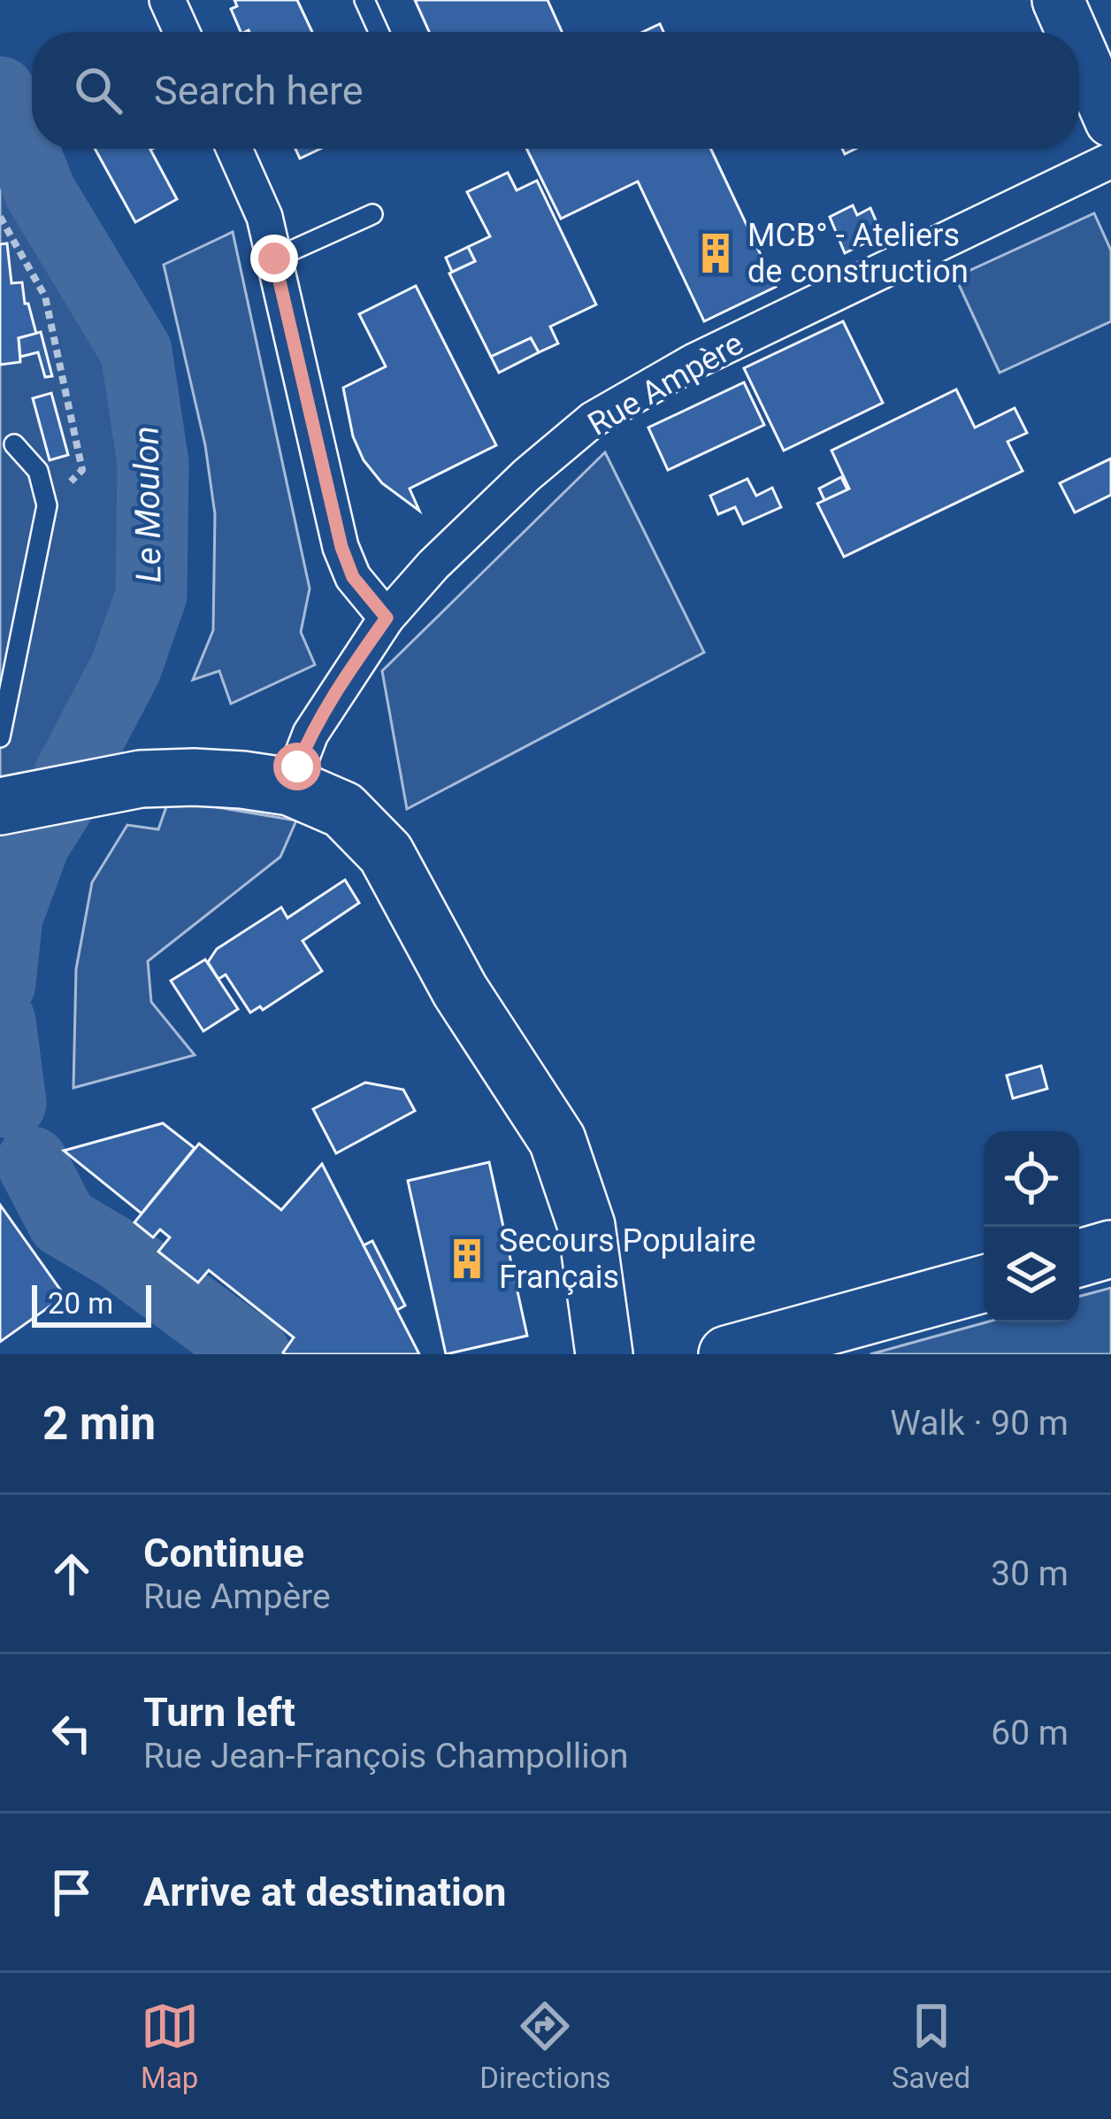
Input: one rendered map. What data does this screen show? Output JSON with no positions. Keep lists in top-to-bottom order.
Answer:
{
  "streets": {
    "street": ["Rue Ampère"]
  },
  "water": ["Le Moulon"],
  "places": {
    "building": ["MCB° - Ateliers de construction", "Secours Populaire Français"]
  },
  "scale_bar": "20 m",
  "page": {
    "search": "Search here",
    "scale": "20 m",
    "heading": ["2 min", "Walk · 90 m"],
    "list": [
      ["Continue", "Rue Ampère", "30 m"],
      ["Turn left", "Rue Jean-François Champollion", "60 m"],
      "Arrive at destination"
    ],
    "nav": ["Map", "Directions", "Saved"]
  }
}
